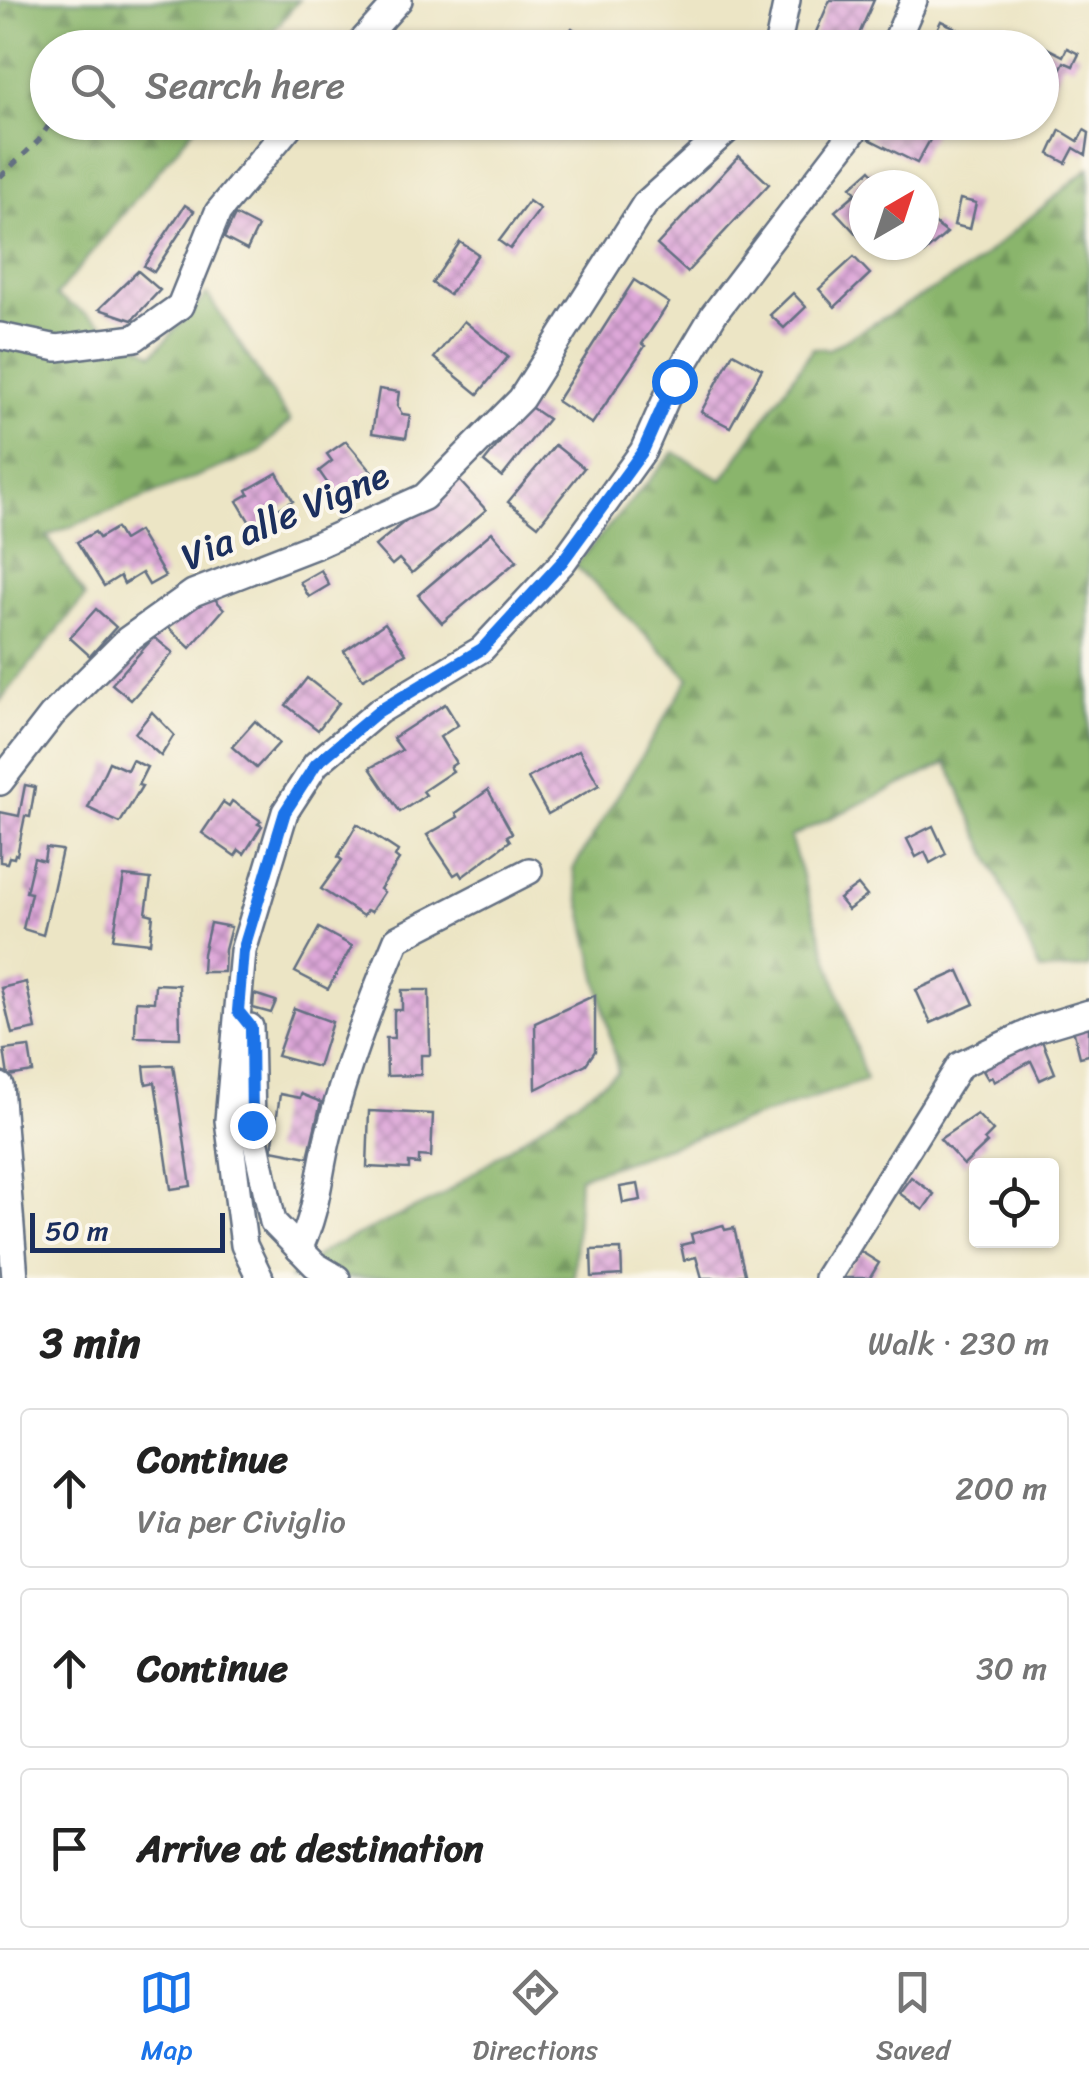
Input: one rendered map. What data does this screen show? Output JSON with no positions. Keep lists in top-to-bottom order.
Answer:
{
  "streets": {
    "street": ["Via alle Vigne"]
  },
  "scale_bar": "50 m",
  "north": "top right",
  "page": {
    "search": "Search here",
    "scale": "50 m",
    "heading": ["3 min", "Walk · 230 m"],
    "list": [
      ["Continue", "Via per Civiglio", "200 m"],
      ["Continue", "30 m"],
      "Arrive at destination"
    ],
    "nav": ["Map", "Directions", "Saved"]
  }
}
